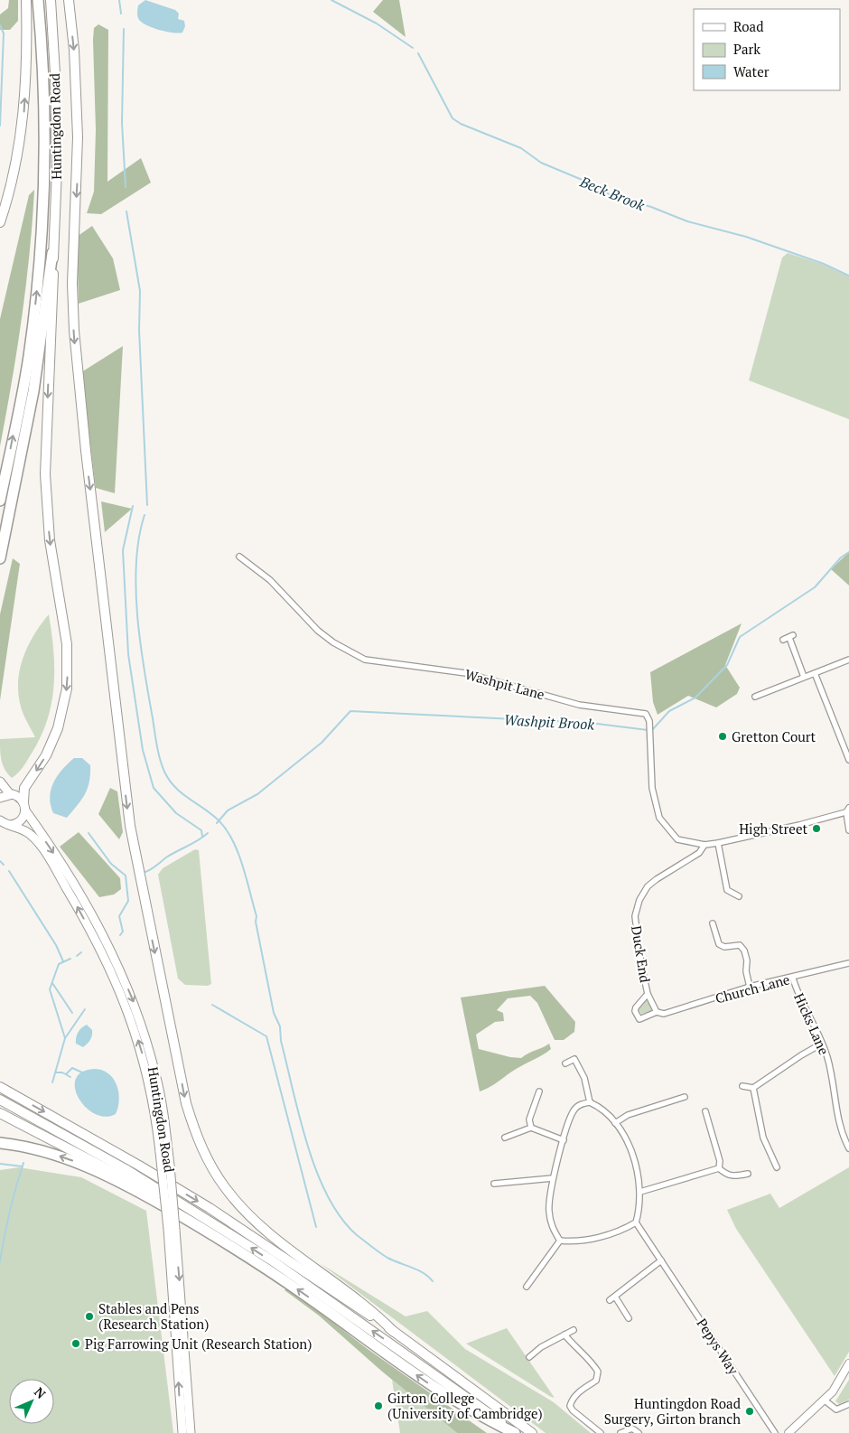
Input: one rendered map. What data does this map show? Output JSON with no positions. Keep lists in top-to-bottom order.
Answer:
{
  "streets": {
    "highway": ["Huntingdon Road"],
    "street": [
      "Washpit Lane",
      "Duck End",
      "Church Lane",
      "Hicks Lane",
      "Pepys Way"
    ]
  },
  "crossings": [
    ["Washpit Lane", "Duck End"],
    ["Duck End", "Church Lane"],
    ["Church Lane", "Hicks Lane"]
  ],
  "water": ["Beck Brook", "Washpit Brook"],
  "places": [
    "Gretton Court",
    "High Street",
    "Stables and Pens (Research Station)",
    "Pig Farrowing Unit (Research Station)",
    "Girton College (University of Cambridge)",
    "Huntingdon Road Surgery, Girton branch"
  ],
  "legend": ["Road", "Park", "Water"],
  "north": "top right"
}
